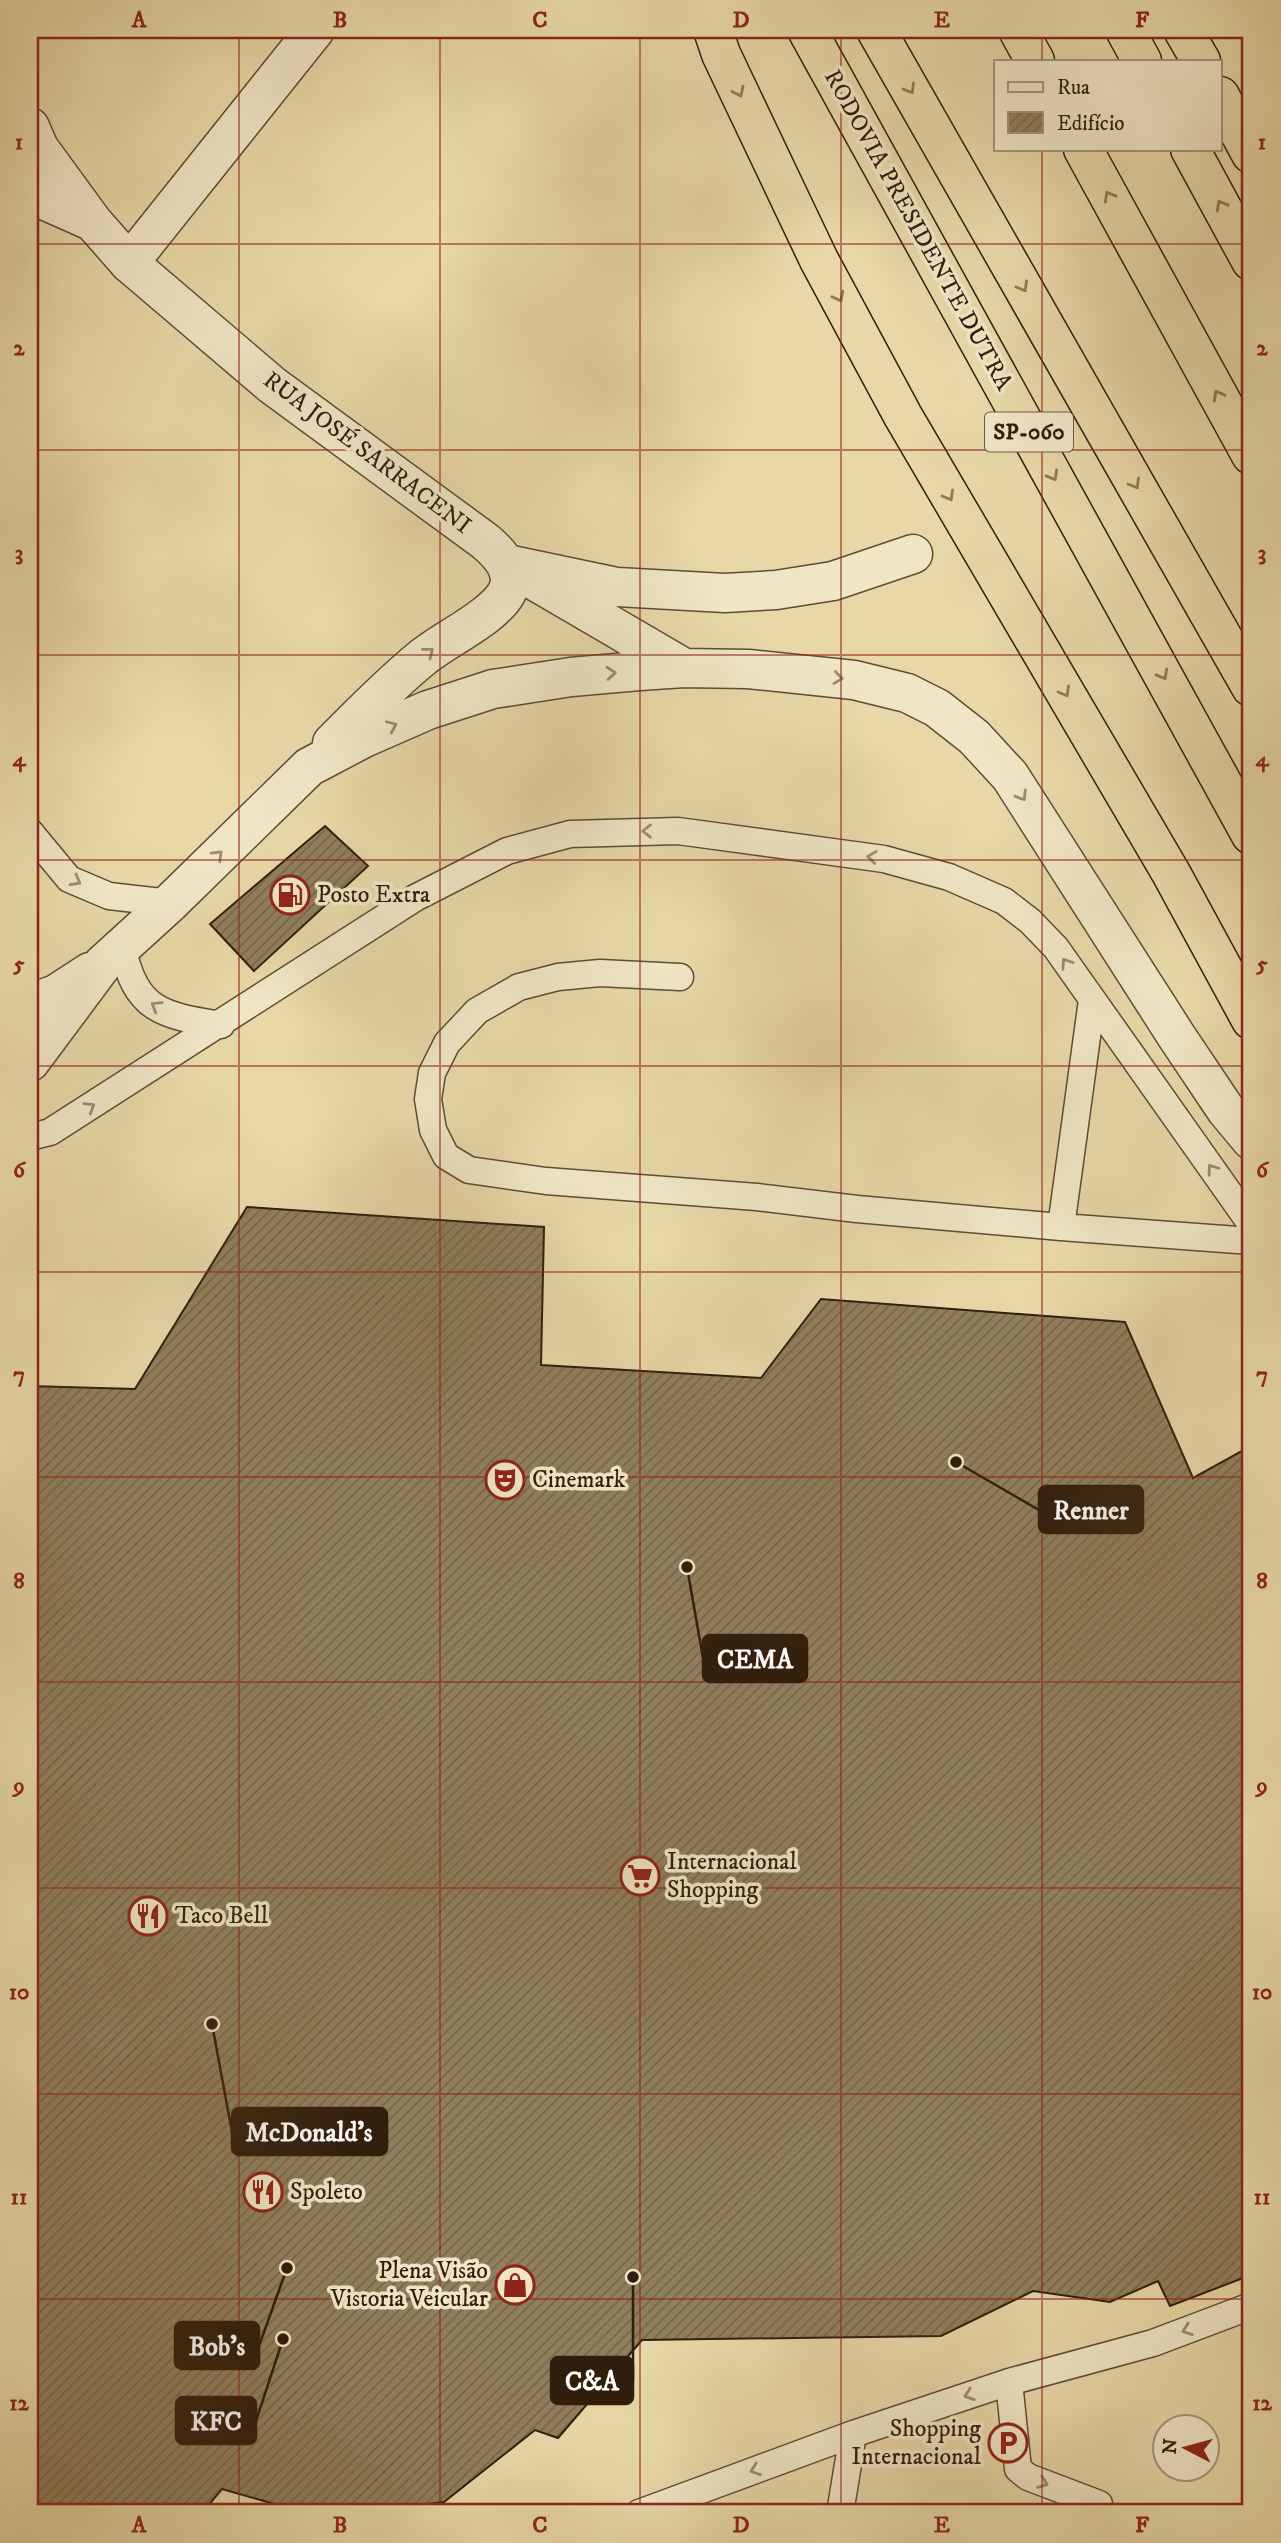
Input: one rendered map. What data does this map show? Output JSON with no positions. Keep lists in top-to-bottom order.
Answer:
{
  "streets": {
    "highway": ["RODOVIA PRESIDENTE DUTRA", "SP-060"],
    "street": ["RUA JOSÉ SARRACENI"]
  },
  "places": {
    "fuel station": ["Posto Extra"],
    "other": [
      "Renner",
      "CEMA",
      "McDonald's",
      "Bob's",
      "C&A",
      "KFC"
    ],
    "theatre": ["Cinemark"],
    "supermarket": ["Internacional Shopping"],
    "restaurant": ["Taco Bell", "Spoleto"],
    "shop": ["Plena Visão Vistoria Veicular"],
    "parking": ["Shopping Internacional"]
  },
  "legend": ["Rua", "Edifício"],
  "north": "left",
  "grid": {
    "columns": [
      "A",
      "B",
      "C",
      "D",
      "E",
      "F"
    ],
    "rows": [
      "1",
      "2",
      "3",
      "4",
      "5",
      "6",
      "7",
      "8",
      "9",
      "10",
      "11",
      "12"
    ]
  }
}
